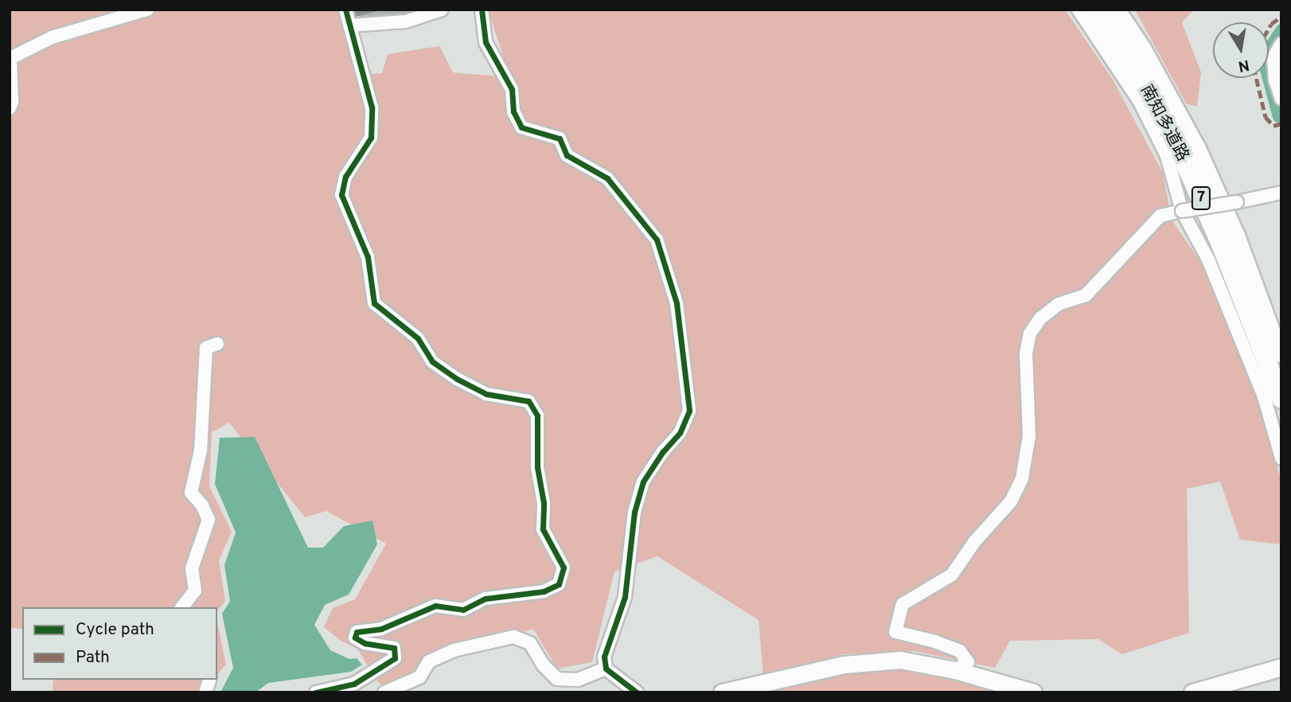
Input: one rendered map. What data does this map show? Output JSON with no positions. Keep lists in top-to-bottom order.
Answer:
{
  "streets": {
    "highway": ["南知多道路", "7"]
  },
  "legend": ["Cycle path", "Path"],
  "north": "bottom"
}
